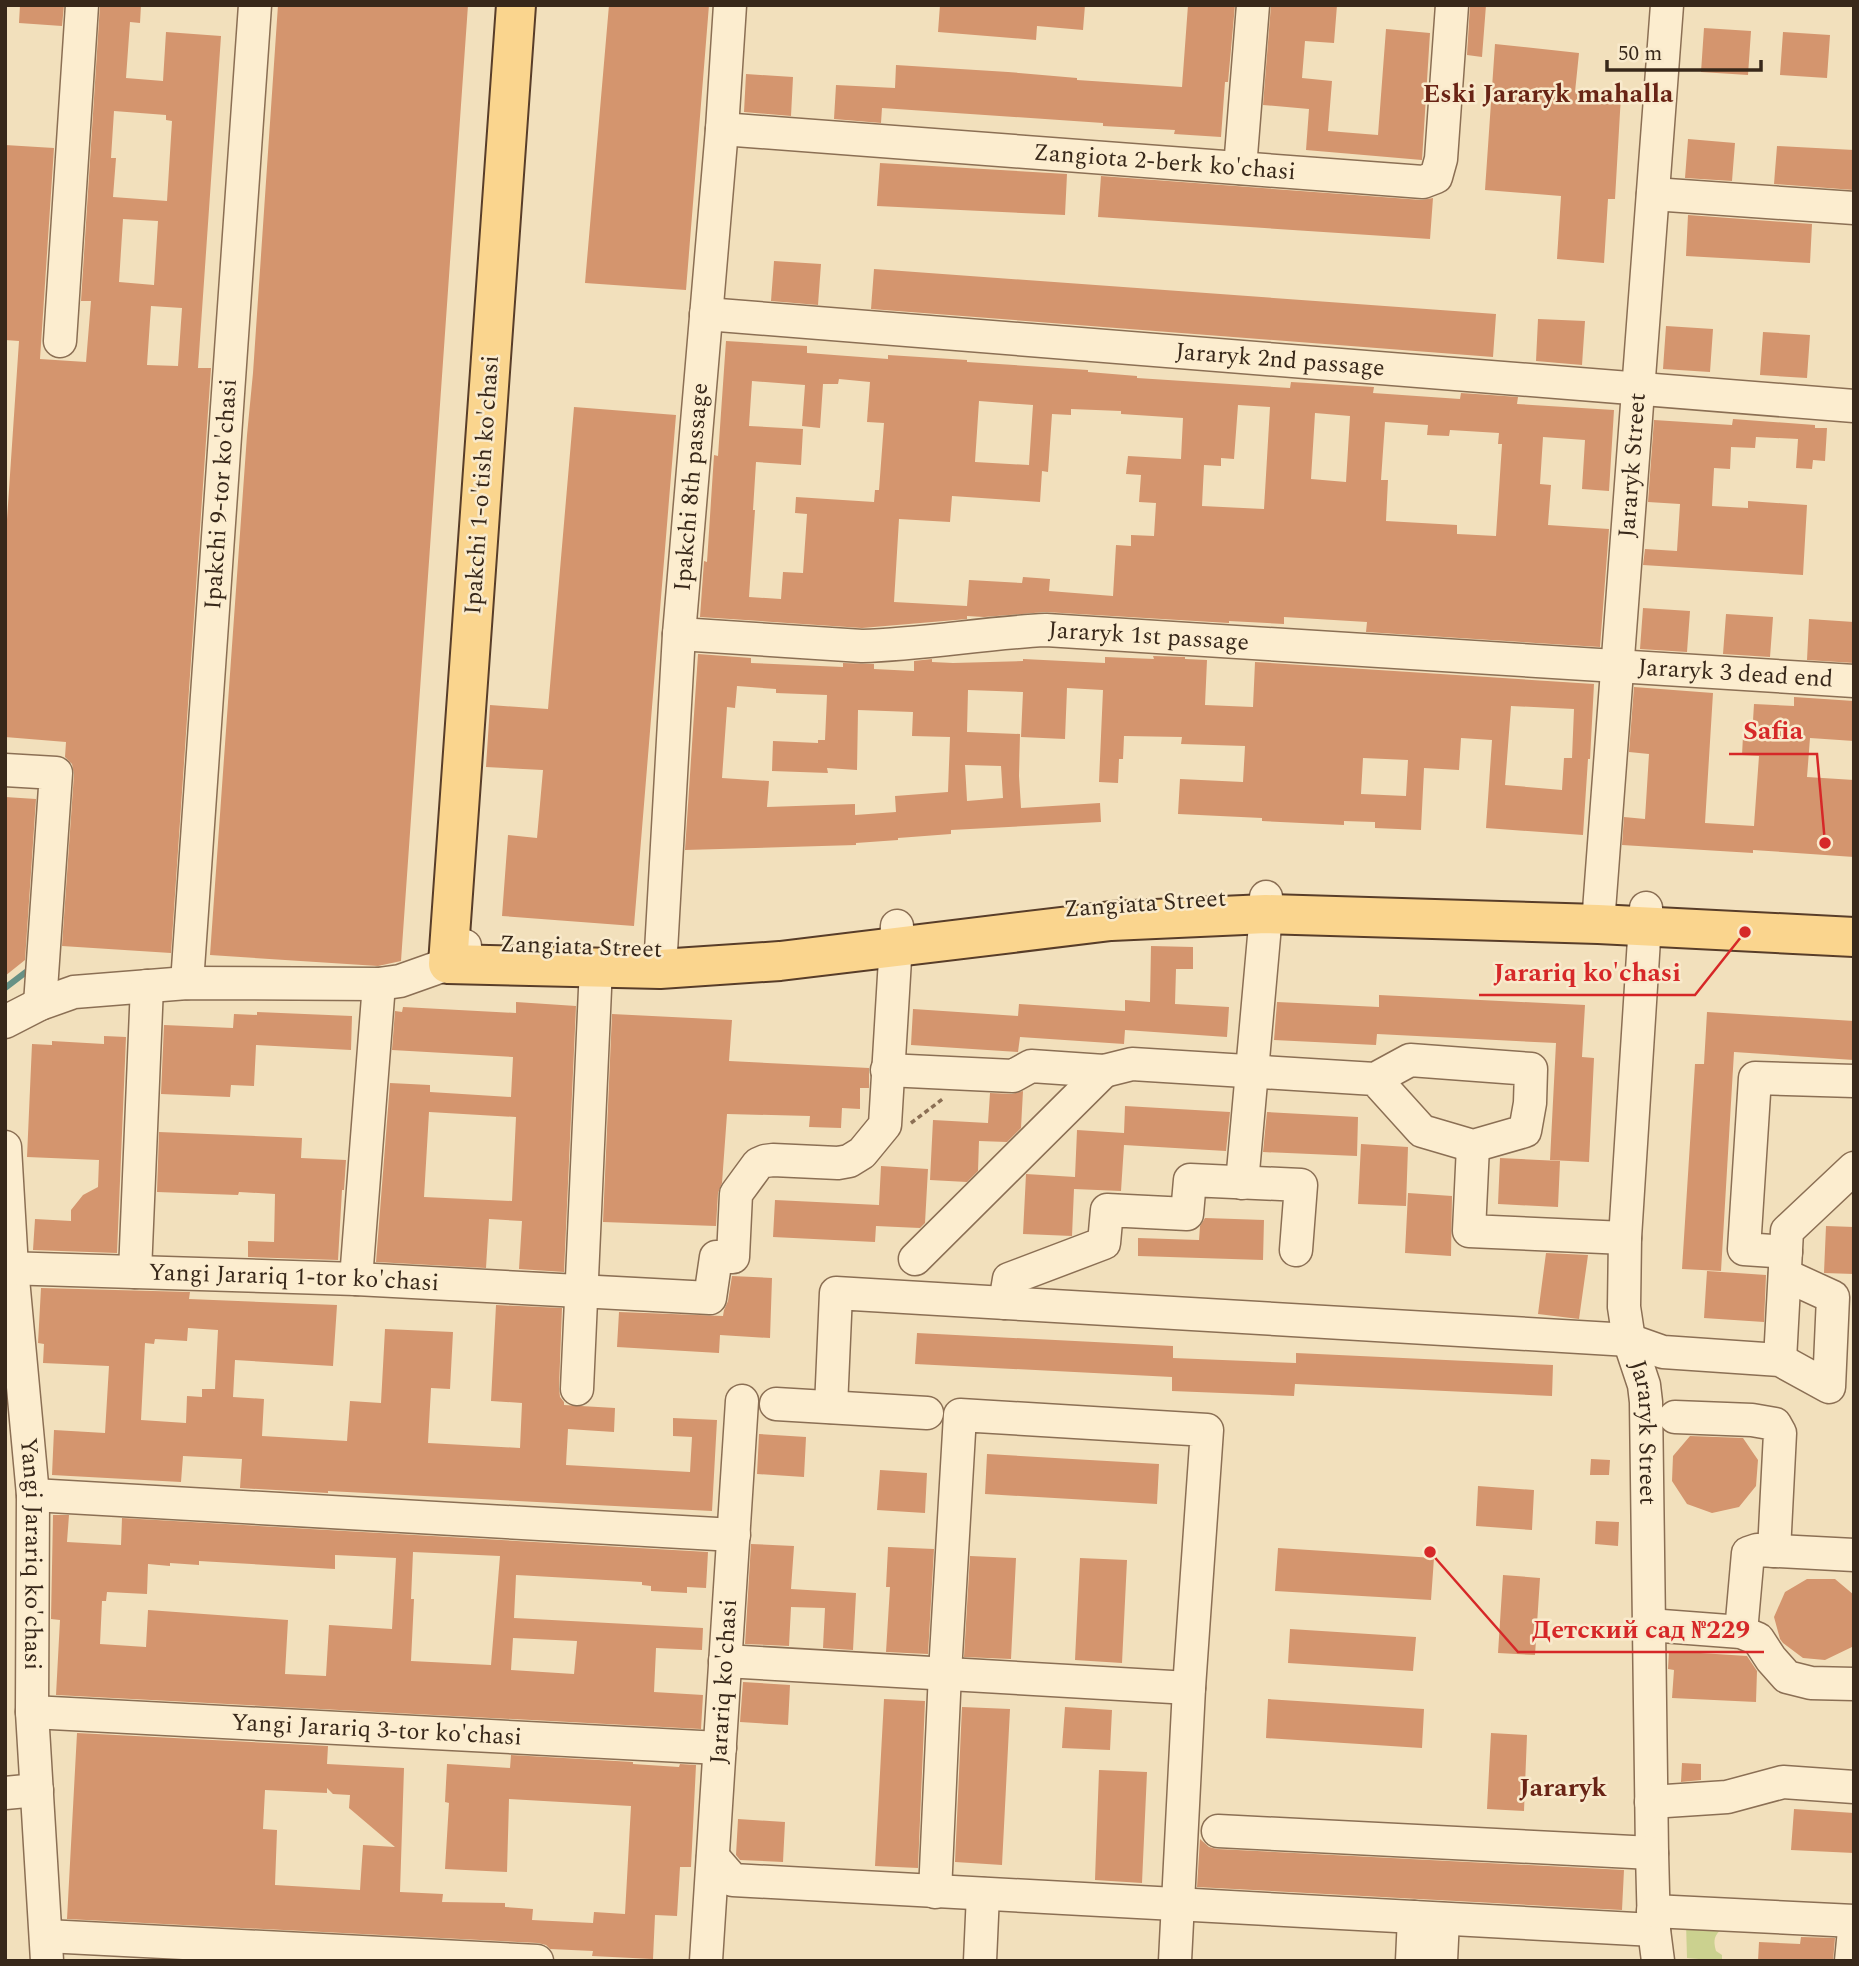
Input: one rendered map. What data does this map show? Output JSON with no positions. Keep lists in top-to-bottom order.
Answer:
{
  "streets": {
    "main road": ["Ipakchi 1-o'tish ko'chasi", "Zangiata Street"],
    "street": [
      "Zangiota 2-berk ko'chasi",
      "Jararyk 2nd passage",
      "Jararyk Street",
      "Ipakchi 8th passage",
      "Ipakchi 9-tor ko'chasi",
      "Jararyk 1st passage",
      "Jararyk 3 dead end",
      "Yangi Jarariq 1-tor ko'chasi",
      "Yangi Jarariq ko'chasi",
      "Jarariq ko'chasi",
      "Yangi Jarariq 3-tor ko'chasi"
    ]
  },
  "crossings": [
    ["Zangiota 2-berk ko'chasi", "Ipakchi 8th passage"],
    ["Jararyk 2nd passage", "Jararyk Street"],
    ["Jararyk 2nd passage", "Ipakchi 8th passage"],
    ["Jararyk Street", "Jararyk 1st passage"],
    ["Jararyk Street", "Jararyk 3 dead end"],
    ["Jararyk Street", "Zangiata Street"],
    ["Ipakchi 1-o'tish ko'chasi", "Zangiata Street"],
    ["Ipakchi 8th passage", "Jararyk 1st passage"],
    ["Ipakchi 8th passage", "Zangiata Street"],
    ["Ipakchi 9-tor ko'chasi", "Zangiata Street"],
    ["Jararyk 1st passage", "Jararyk 3 dead end"],
    ["Yangi Jarariq 1-tor ko'chasi", "Yangi Jarariq ko'chasi"],
    ["Yangi Jarariq ko'chasi", "Yangi Jarariq 3-tor ko'chasi"],
    ["Jarariq ko'chasi", "Yangi Jarariq 3-tor ko'chasi"]
  ],
  "districts": ["Eski Jararyk mahalla", "Jararyk"],
  "places": ["Safia", "Jarariq ko'chasi", "Детский сад №229"],
  "scale_bar": "50 m"
}
